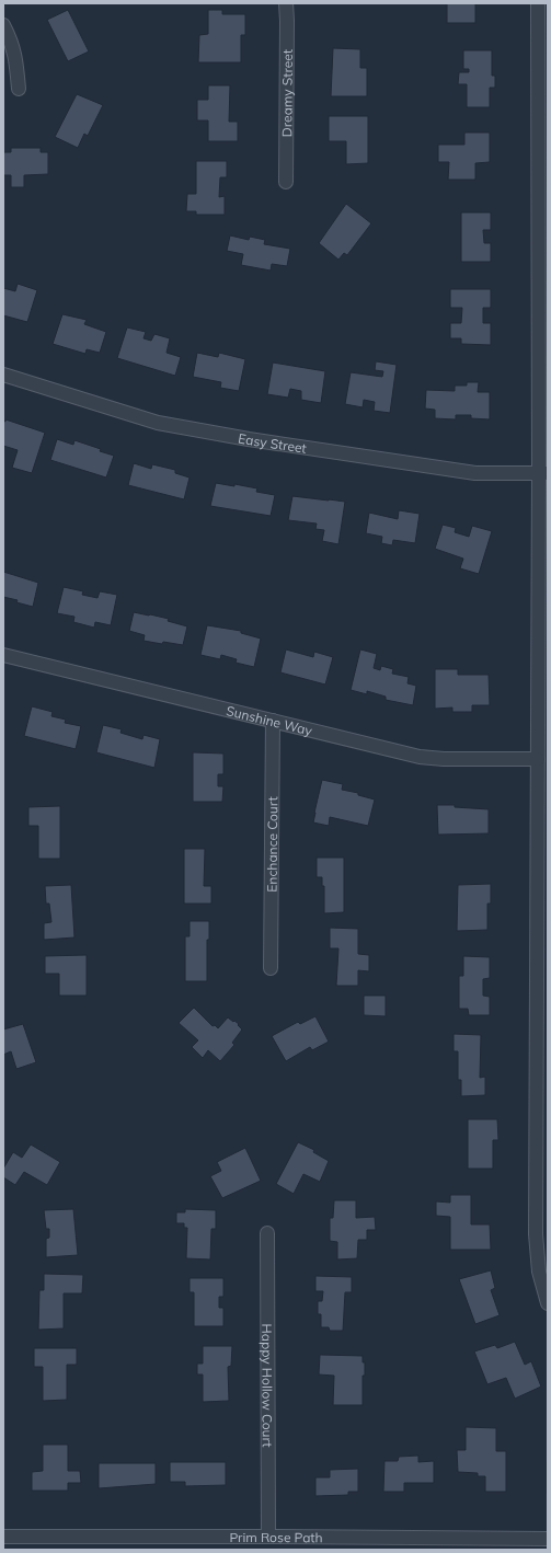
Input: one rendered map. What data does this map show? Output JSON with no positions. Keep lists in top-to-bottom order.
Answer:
{
  "streets": {
    "street": [
      "Dreamy Street",
      "Easy Street",
      "Sunshine Way",
      "Enchance Court",
      "Happy Hollow Court",
      "Prim Rose Path"
    ]
  },
  "crossings": [
    ["Sunshine Way", "Enchance Court"],
    ["Happy Hollow Court", "Prim Rose Path"]
  ]
}
